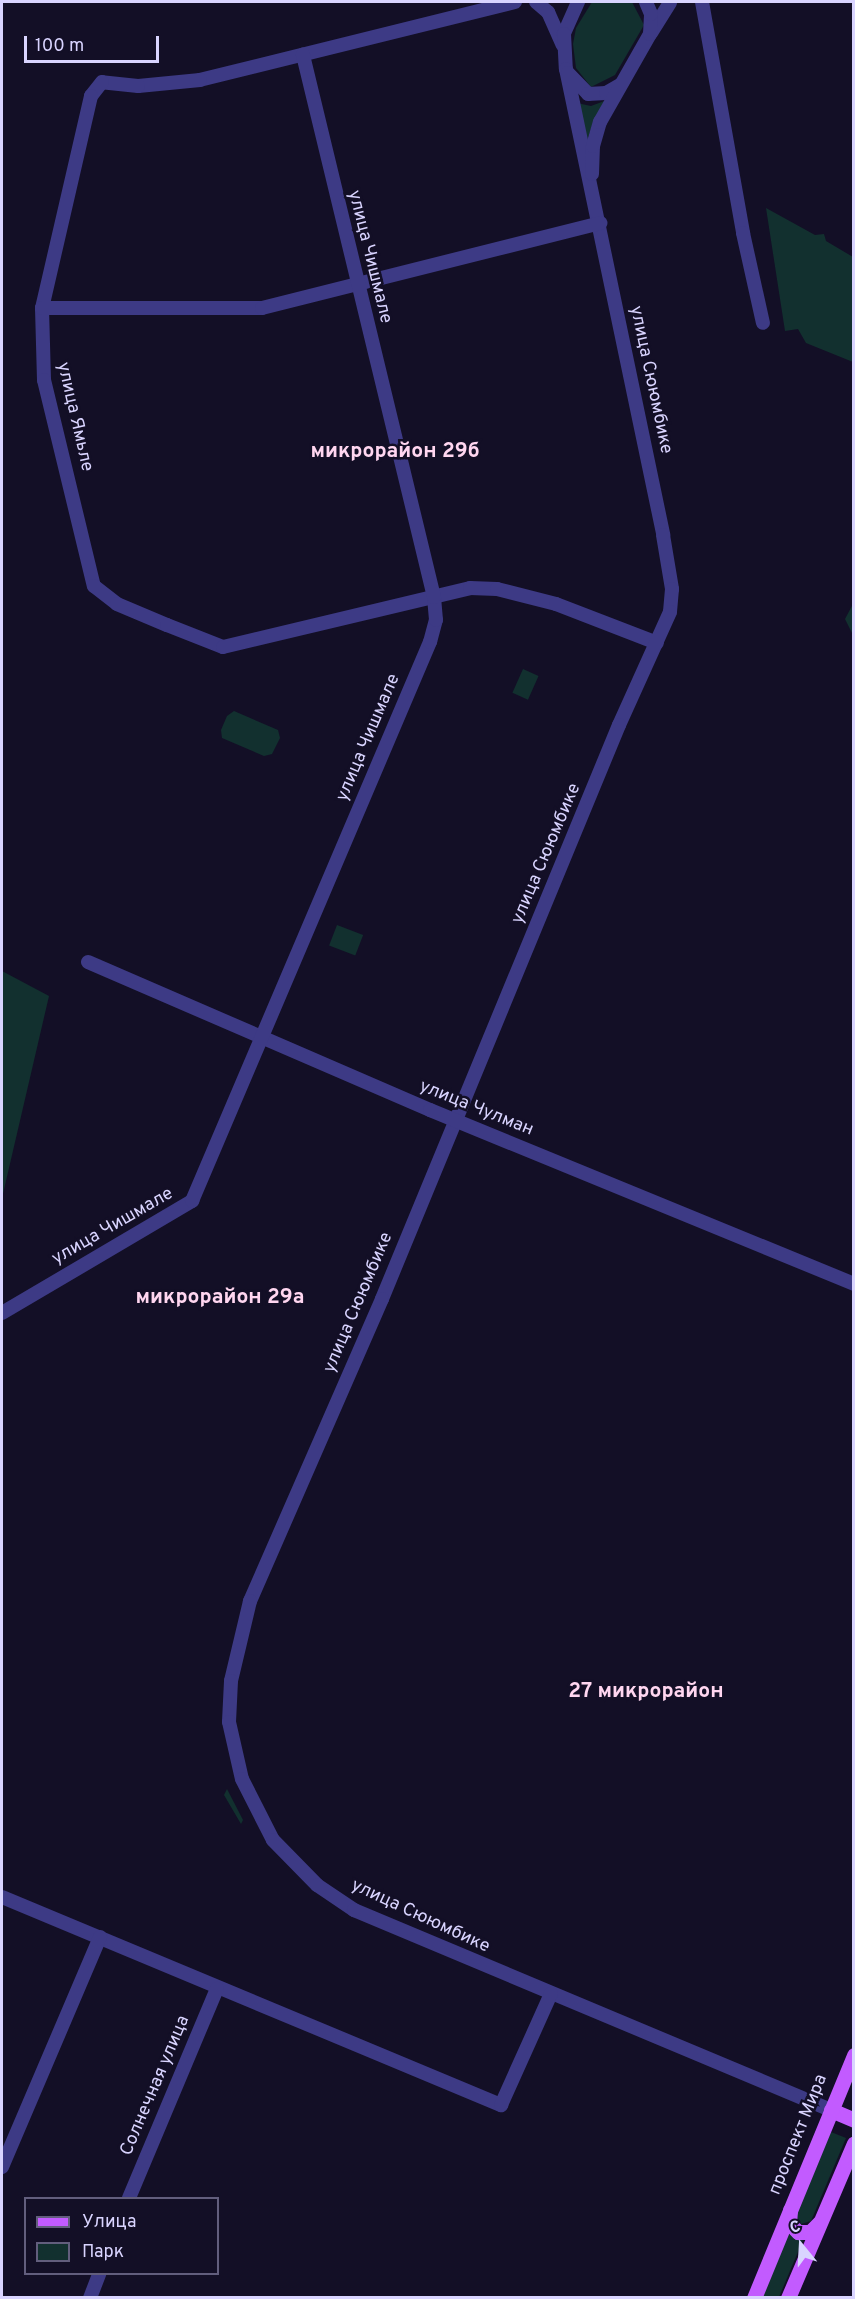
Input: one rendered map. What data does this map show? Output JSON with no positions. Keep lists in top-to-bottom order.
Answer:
{
  "streets": {
    "main road": ["проспект Мира"],
    "street": [
      "улица Чишмале",
      "улица Сююмбике",
      "улица Ямьле",
      "улица Чулман",
      "Солнечная улица"
    ]
  },
  "crossings": [
    ["улица Чишмале", "улица Ямьле"],
    ["улица Чишмале", "улица Чулман"],
    ["улица Сююмбике", "улица Чулман"],
    ["улица Сююмбике", "проспект Мира"]
  ],
  "districts": ["микрорайон 29б", "микрорайон 29а", "27 микрорайон"],
  "legend": ["Улица", "Парк"],
  "scale_bar": "100 m",
  "north": "top"
}
